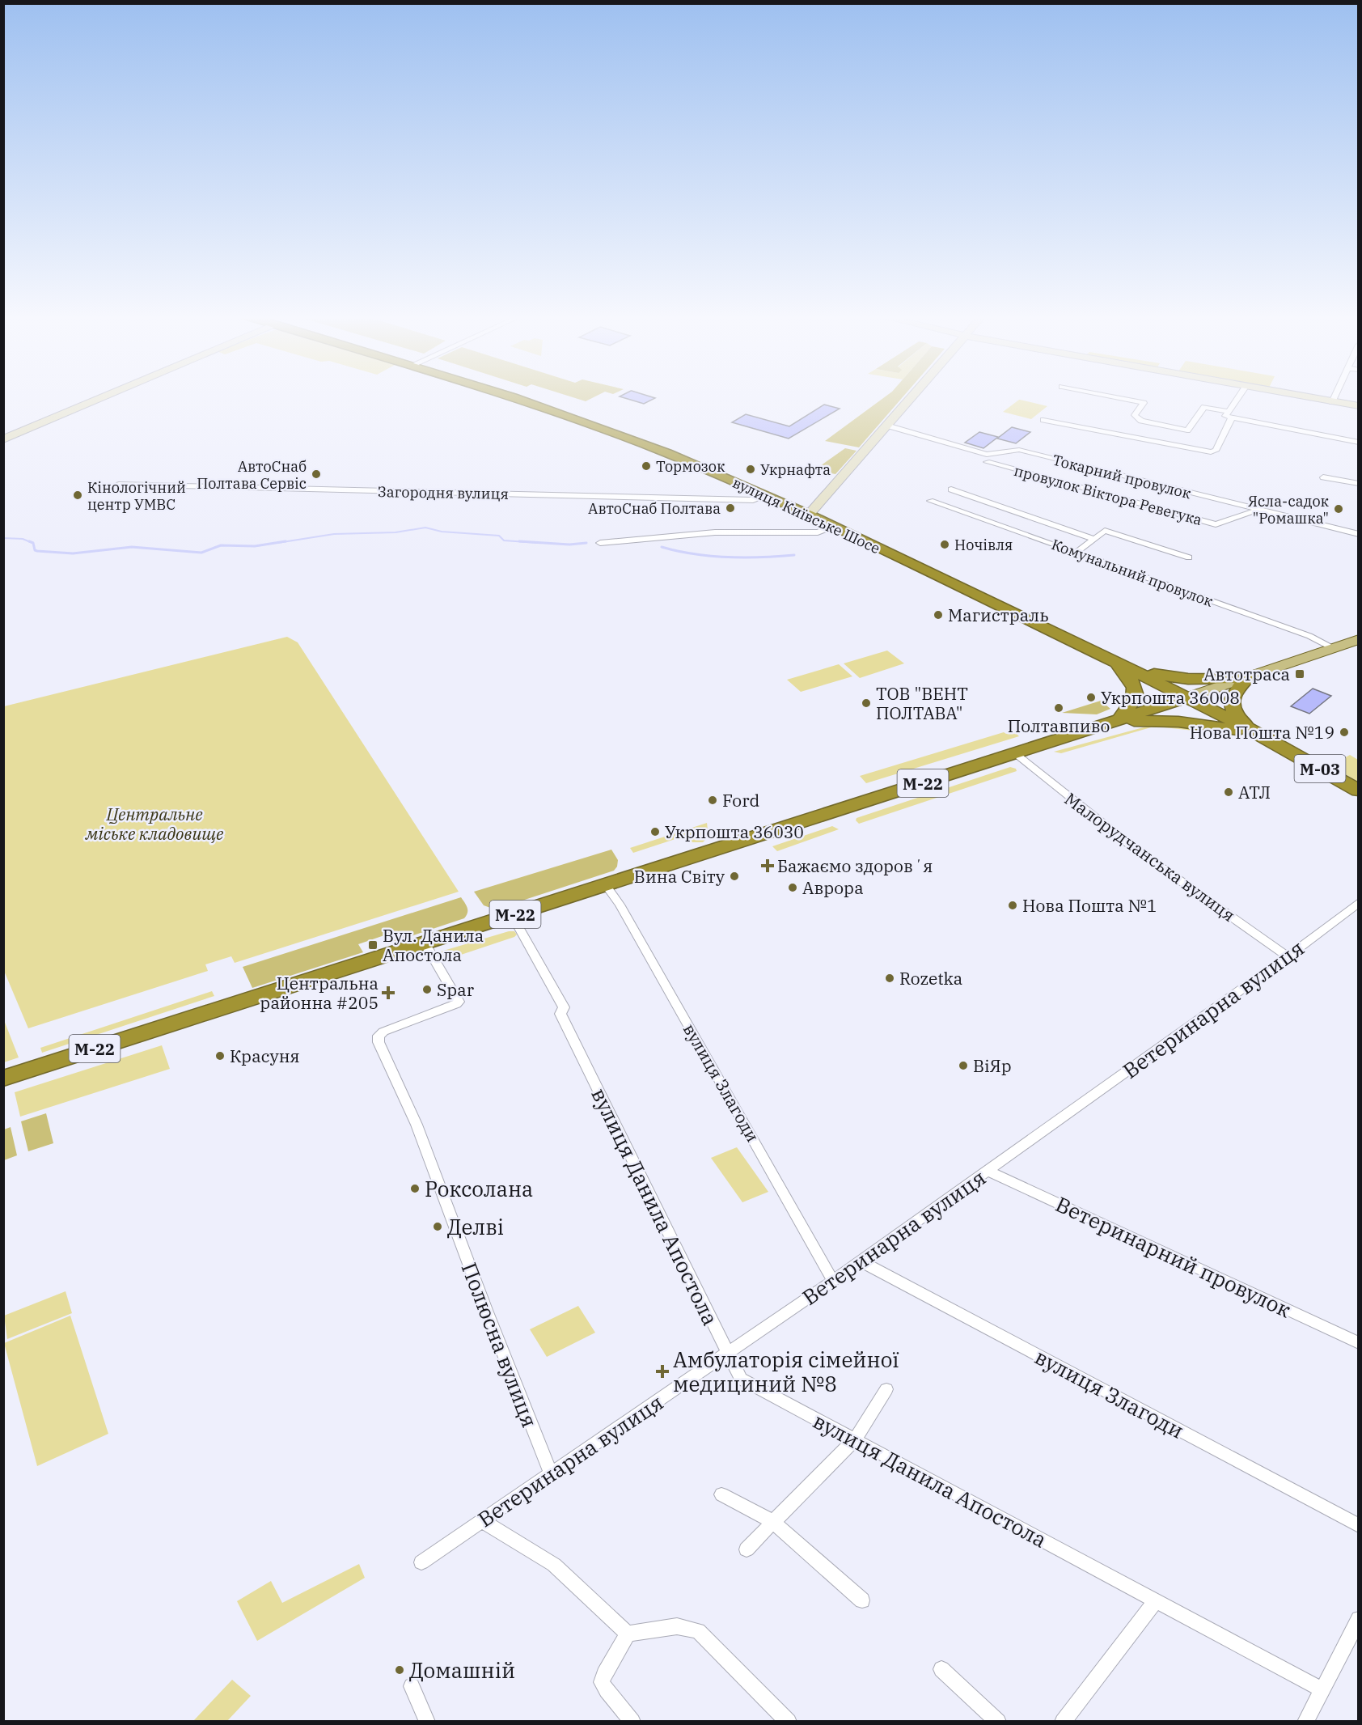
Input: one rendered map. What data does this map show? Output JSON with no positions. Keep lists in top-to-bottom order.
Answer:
{
  "streets": {
    "highway": ["вулиця Київське Шосе", "М-03", "М-22"],
    "street": [
      "Токарний провулок",
      "Загородня вулиця",
      "провулок Віктора Ревегука",
      "Комунальний провулок",
      "Малорудчанська вулиця",
      "Ветеринарна вулиця",
      "вулиця Злагоди",
      "вулиця Данила Апостола",
      "Ветеринарний провулок",
      "Полюсна вулиця"
    ]
  },
  "crossings": [
    ["Токарний провулок", "провулок Віктора Ревегука"],
    ["Загородня вулиця", "вулиця Київське Шосе"],
    ["вулиця Київське Шосе", "М-03"],
    ["вулиця Київське Шосе", "М-22"],
    ["М-22", "Малорудчанська вулиця"],
    ["М-22", "вулиця Злагоди"],
    ["М-22", "вулиця Данила Апостола"],
    ["М-22", "Полюсна вулиця"],
    ["Малорудчанська вулиця", "Ветеринарна вулиця"],
    ["Ветеринарна вулиця", "вулиця Злагоди"],
    ["Ветеринарна вулиця", "вулиця Данила Апостола"],
    ["Ветеринарна вулиця", "Ветеринарний провулок"],
    ["Ветеринарна вулиця", "Полюсна вулиця"]
  ],
  "parks": ["Центральне міське кладовище"],
  "places": {
    "other": [
      "Тормозок",
      "Укрнафта",
      "АвтоСнаб Полтава Сервіс",
      "Кінологічний центр УМВС",
      "АвтоСнаб Полтава",
      "Ясла-садок \"Ромашка\"",
      "Ночівля",
      "Магистраль",
      "Укрпошта 36008",
      "ТОВ \"ВЕНТ ПОЛТАВА\"",
      "Полтавпиво",
      "Нова Пошта №19",
      "АТЛ",
      "Ford",
      "Укрпошта 36030",
      "Вина Світу",
      "Аврора",
      "Нова Пошта №1",
      "Rozetka",
      "Spar",
      "Красуня",
      "ВіЯр",
      "Роксолана",
      "Делві",
      "Домашній"
    ],
    "transit": ["Автотраса", "Вул. Данила Апостола"],
    "health": ["Бажаємо здоровʼя", "Центральна районна #205", "Амбулаторія сімейної медициний №8"]
  }
}
